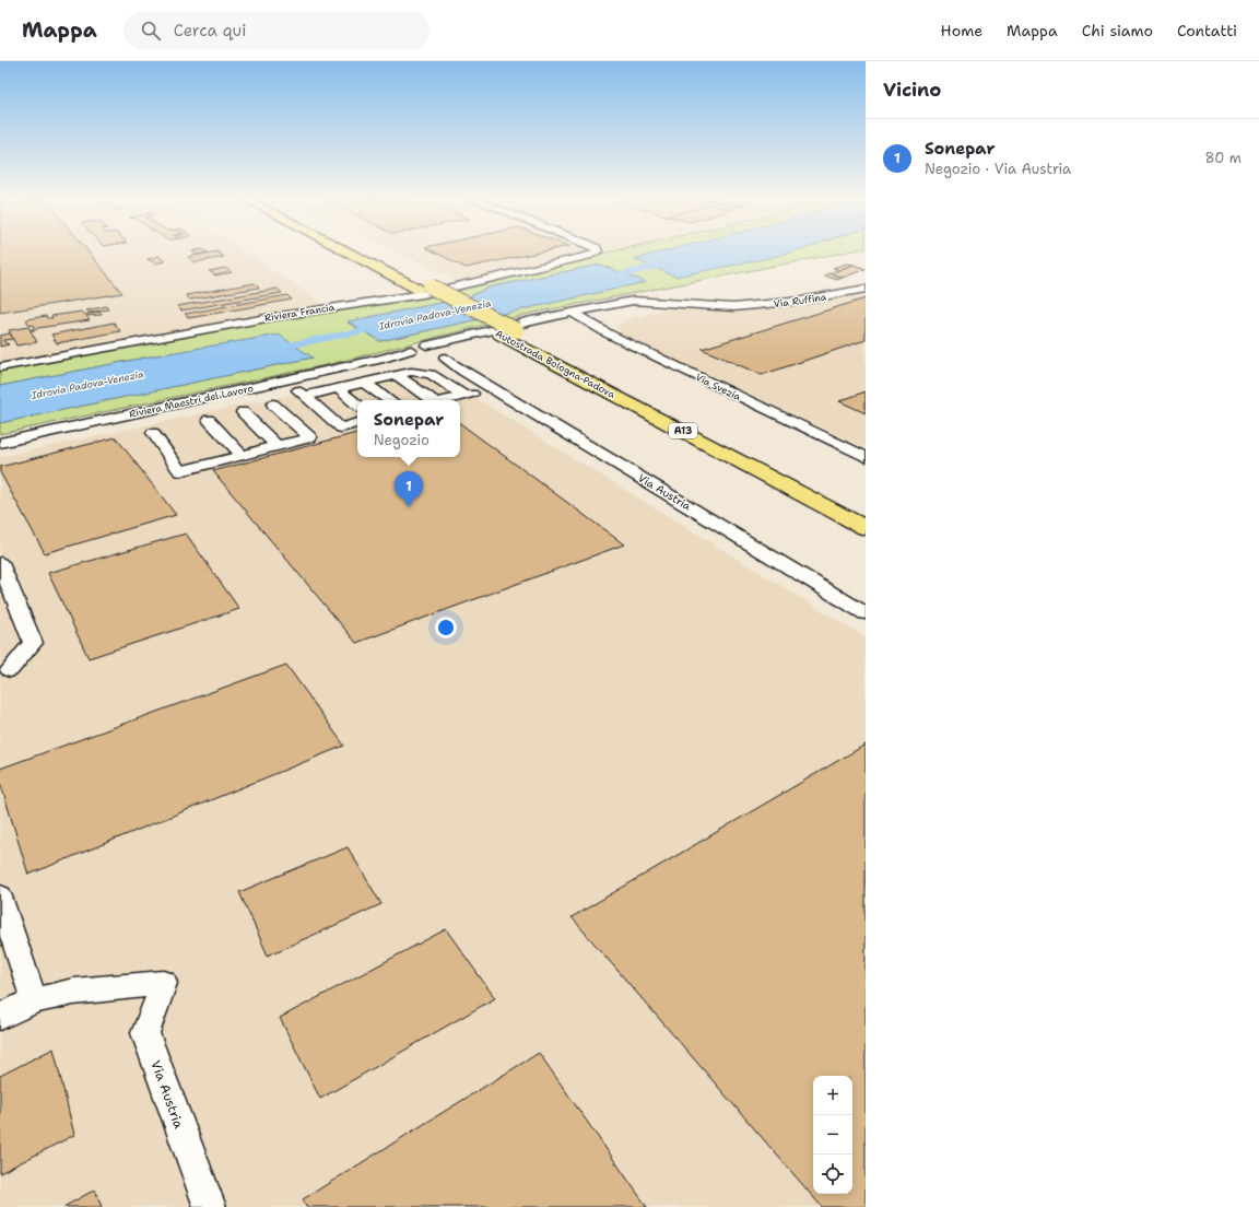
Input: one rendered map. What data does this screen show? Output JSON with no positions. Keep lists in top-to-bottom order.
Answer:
{
  "streets": {
    "highway": ["Autostrada Bologna-Padova", "A13"],
    "street": [
      "Via Ruffina",
      "Riviera Francia",
      "Via Svezia",
      "Riviera Maestri del Lavoro",
      "Via Austria"
    ]
  },
  "crossings": [
    ["Via Ruffina", "Riviera Maestri del Lavoro"],
    ["Via Svezia", "Riviera Maestri del Lavoro"],
    ["Riviera Maestri del Lavoro", "Via Austria"]
  ],
  "water": ["Idrovia Padova-Venezia"],
  "page": {
    "header": "Mappa",
    "search": "Cerca qui",
    "nav": [
      "Home",
      "Mappa",
      "Chi siamo",
      "Contatti"
    ],
    "heading": "Vicino",
    "list": [
      {
        "mark": "1",
        "name": "Sonepar",
        "note": "Negozio · Via Austria",
        "value": "80 m"
      }
    ],
    "popup": ["Sonepar", "Negozio"],
    "pins": "1",
    "map_buttons": ["+", "−"]
  }
}
